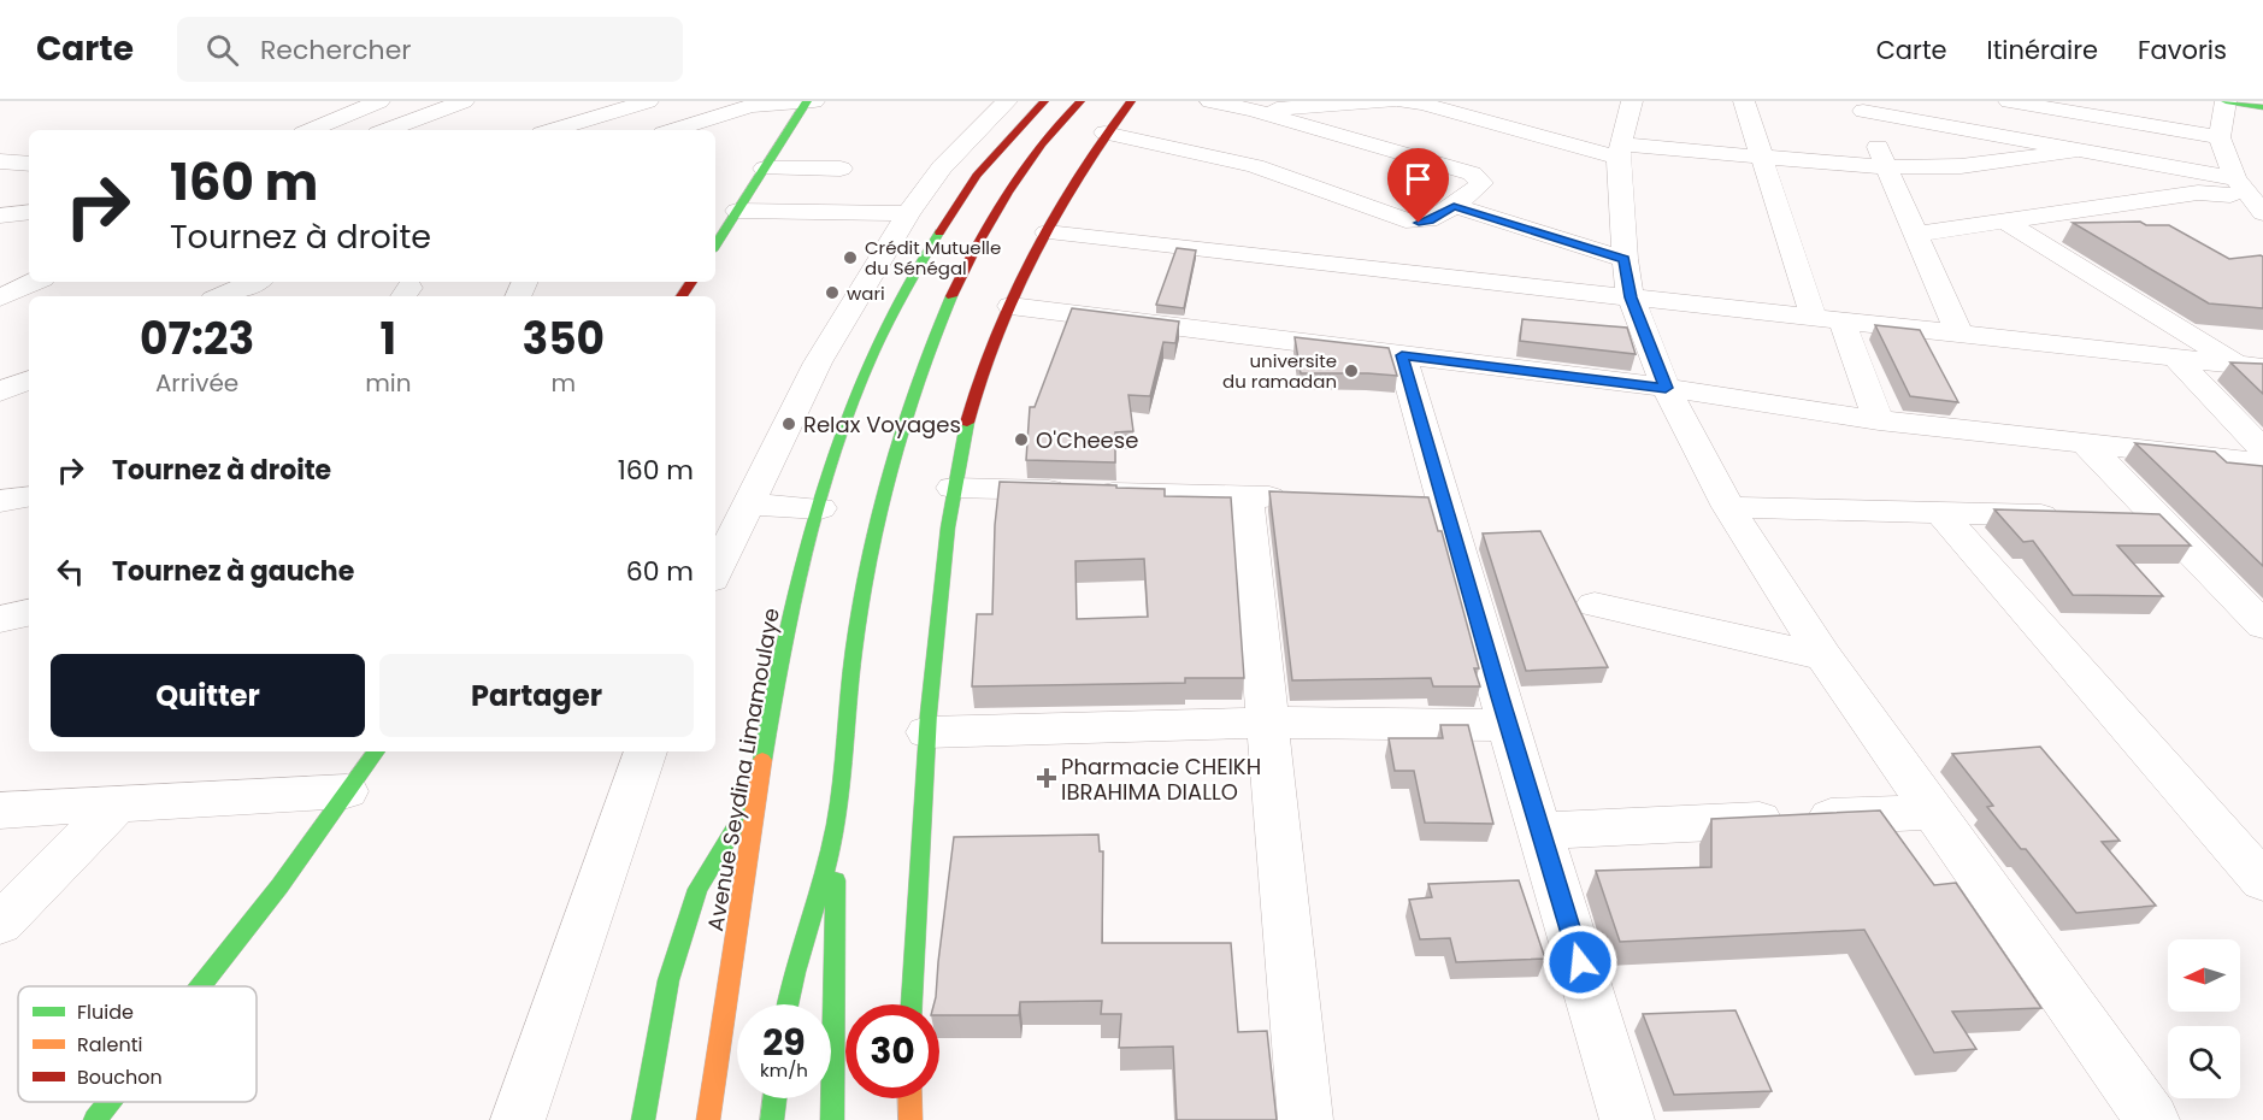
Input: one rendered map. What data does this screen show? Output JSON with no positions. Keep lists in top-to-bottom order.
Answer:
{
  "streets": {
    "main road": ["Avenue Seydina Limamoulaye"]
  },
  "places": {
    "other": [
      "Crédit Mutuelle du Sénégal",
      "wari",
      "universite du ramadan",
      "Relax Voyages",
      "O'Cheese"
    ],
    "health": ["Pharmacie CHEIKH IBRAHIMA DIALLO"]
  },
  "legend": ["Fluide", "Ralenti", "Bouchon"],
  "north": "left",
  "page": {
    "header": "Carte",
    "search": "Rechercher",
    "nav": ["Carte", "Itinéraire", "Favoris"],
    "turn": ["160 m", "Tournez à droite"],
    "eta": [
      "07:23",
      "Arrivée",
      "1",
      "min",
      "350",
      "m"
    ],
    "list": [
      {
        "name": "Tournez à droite",
        "value": "160 m"
      },
      {
        "name": "Tournez à gauche",
        "value": "60 m"
      }
    ],
    "buttons": ["Quitter", "Partager"],
    "speed": "29 km/h",
    "limit": "30"
  }
}
